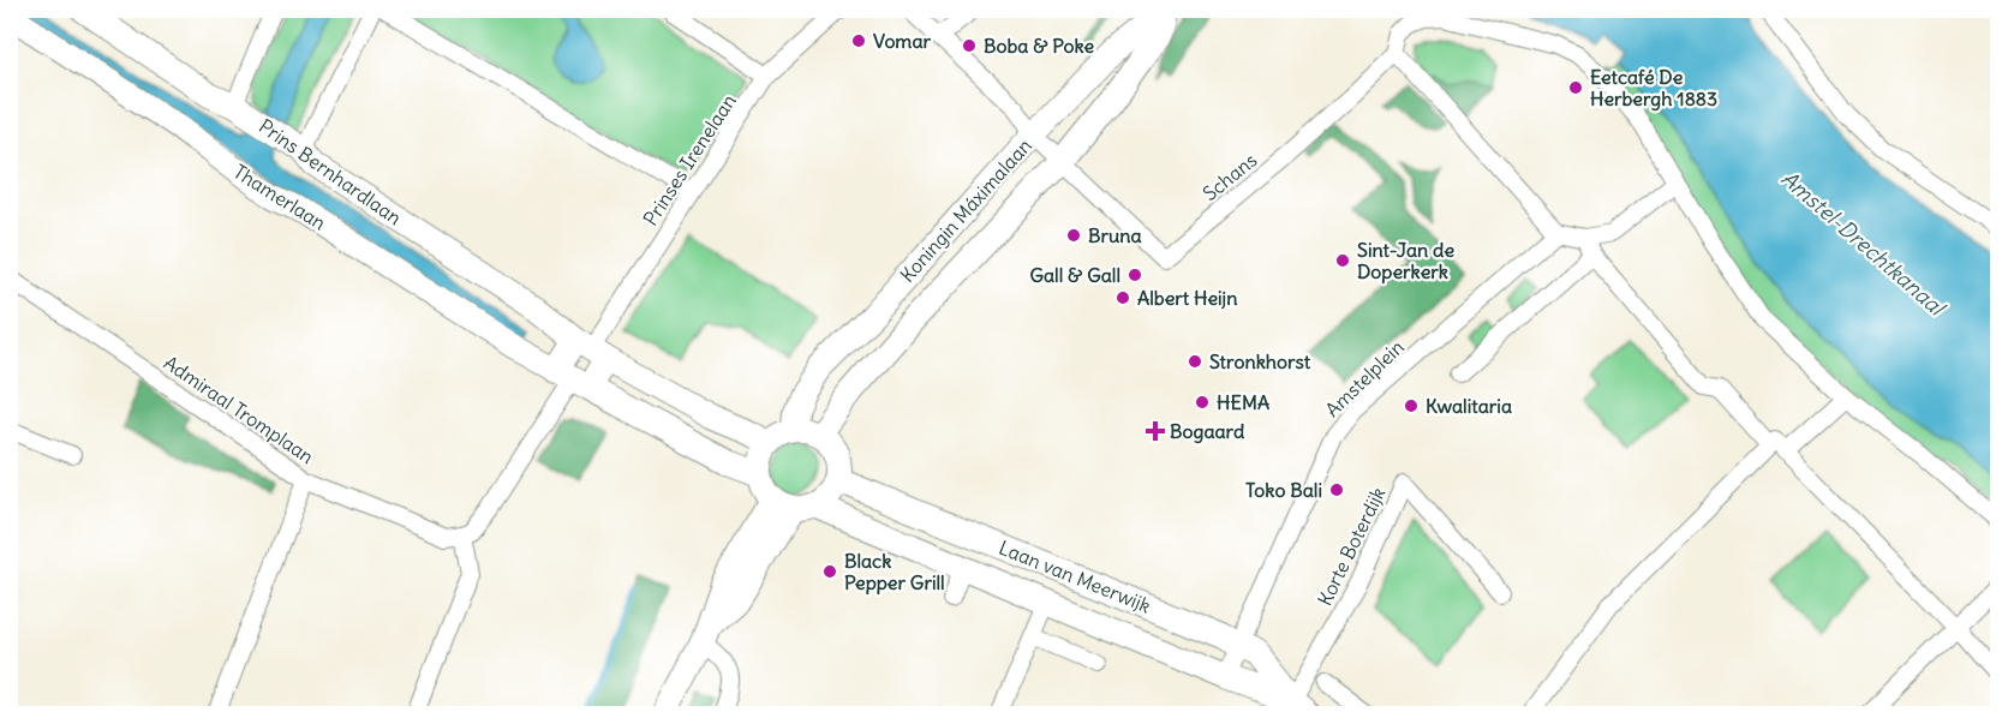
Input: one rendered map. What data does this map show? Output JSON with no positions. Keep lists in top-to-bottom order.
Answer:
{
  "streets": {
    "street": [
      "Prinses Irenelaan",
      "Prins Bernhardlaan",
      "Schans",
      "Thamerlaan",
      "Koningin Máximalaan",
      "Amstelplein",
      "Admiraal Tromplaan",
      "Korte Boterdijk",
      "Laan van Meerwijk"
    ]
  },
  "crossings": [
    ["Prinses Irenelaan", "Prins Bernhardlaan"],
    ["Schans", "Koningin Máximalaan"],
    ["Thamerlaan", "Koningin Máximalaan"],
    ["Thamerlaan", "Laan van Meerwijk"],
    ["Koningin Máximalaan", "Laan van Meerwijk"],
    ["Amstelplein", "Laan van Meerwijk"],
    ["Korte Boterdijk", "Laan van Meerwijk"]
  ],
  "water": ["Amstel-Drechtkanaal"],
  "places": {
    "other": [
      "Vomar",
      "Boba & Poke",
      "Eetcafé De Herbergh 1883",
      "Bruna",
      "Sint-Jan de Doperkerk",
      "Gall & Gall",
      "Albert Heijn",
      "Stronkhorst",
      "HEMA",
      "Kwalitaria",
      "Toko Bali",
      "Black Pepper Grill"
    ],
    "health": ["Bogaard"]
  }
}
